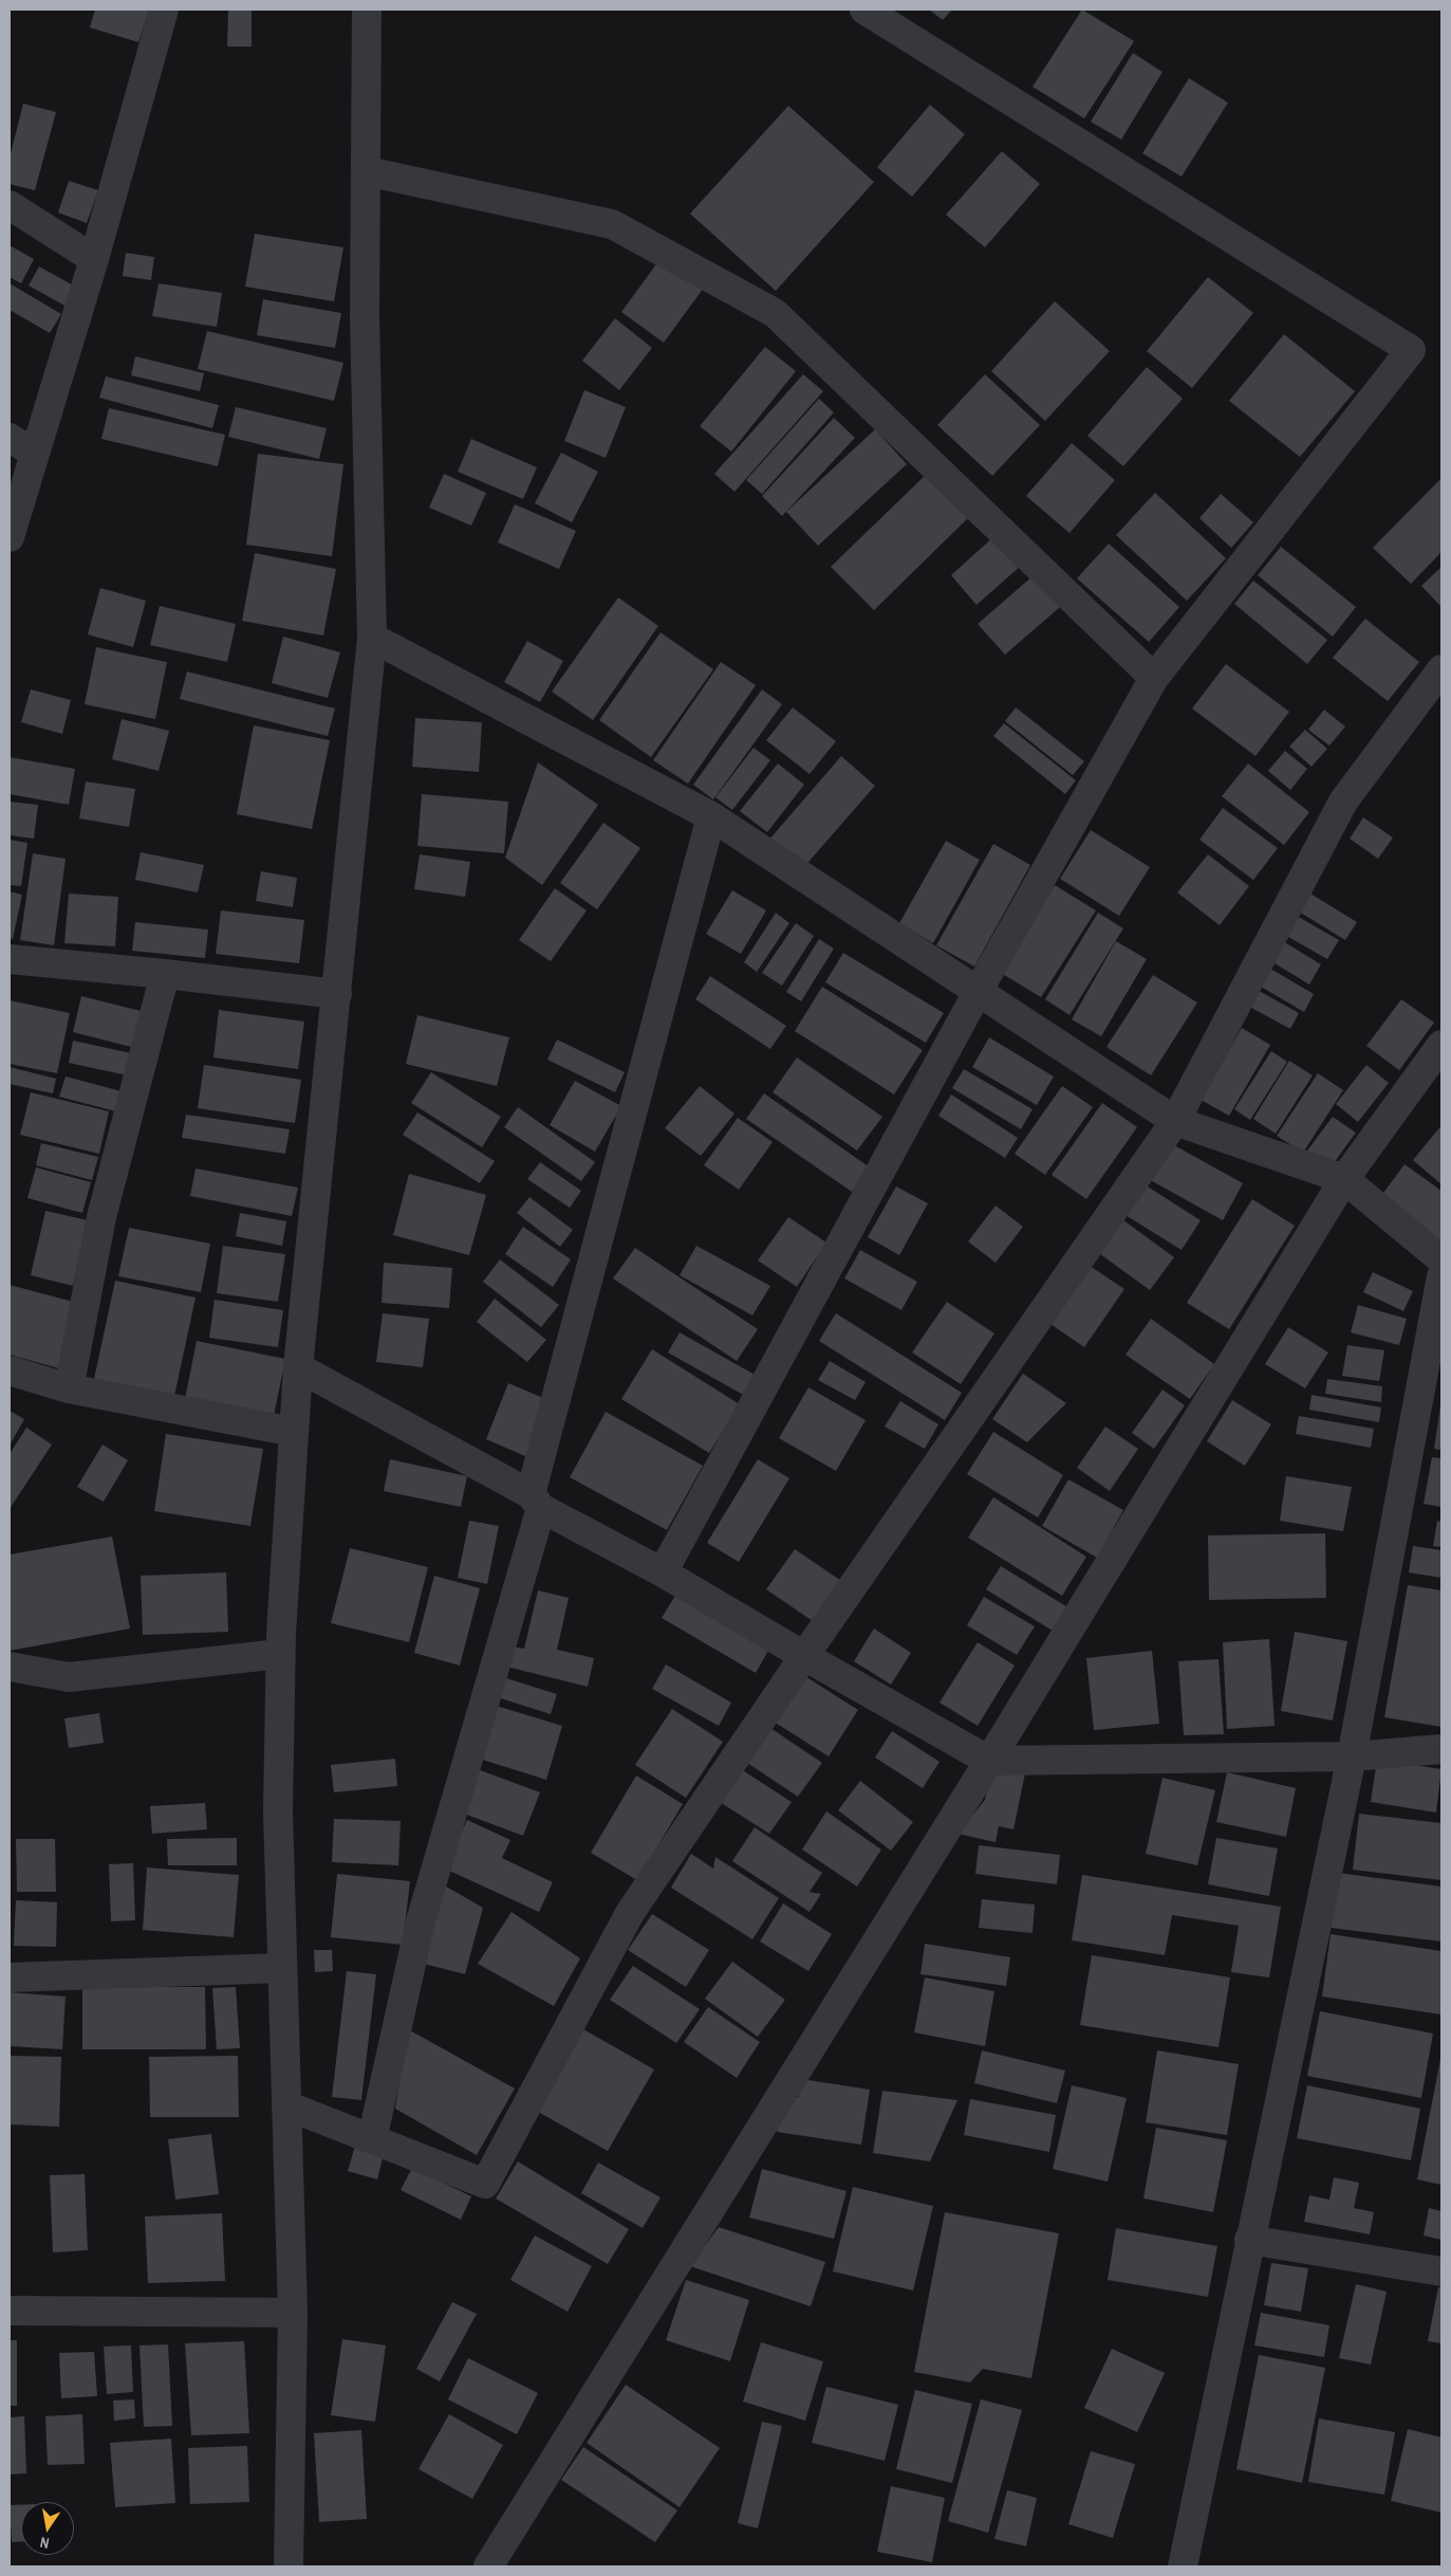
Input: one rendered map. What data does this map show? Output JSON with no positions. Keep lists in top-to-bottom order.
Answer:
{
  "north": "bottom"
}
